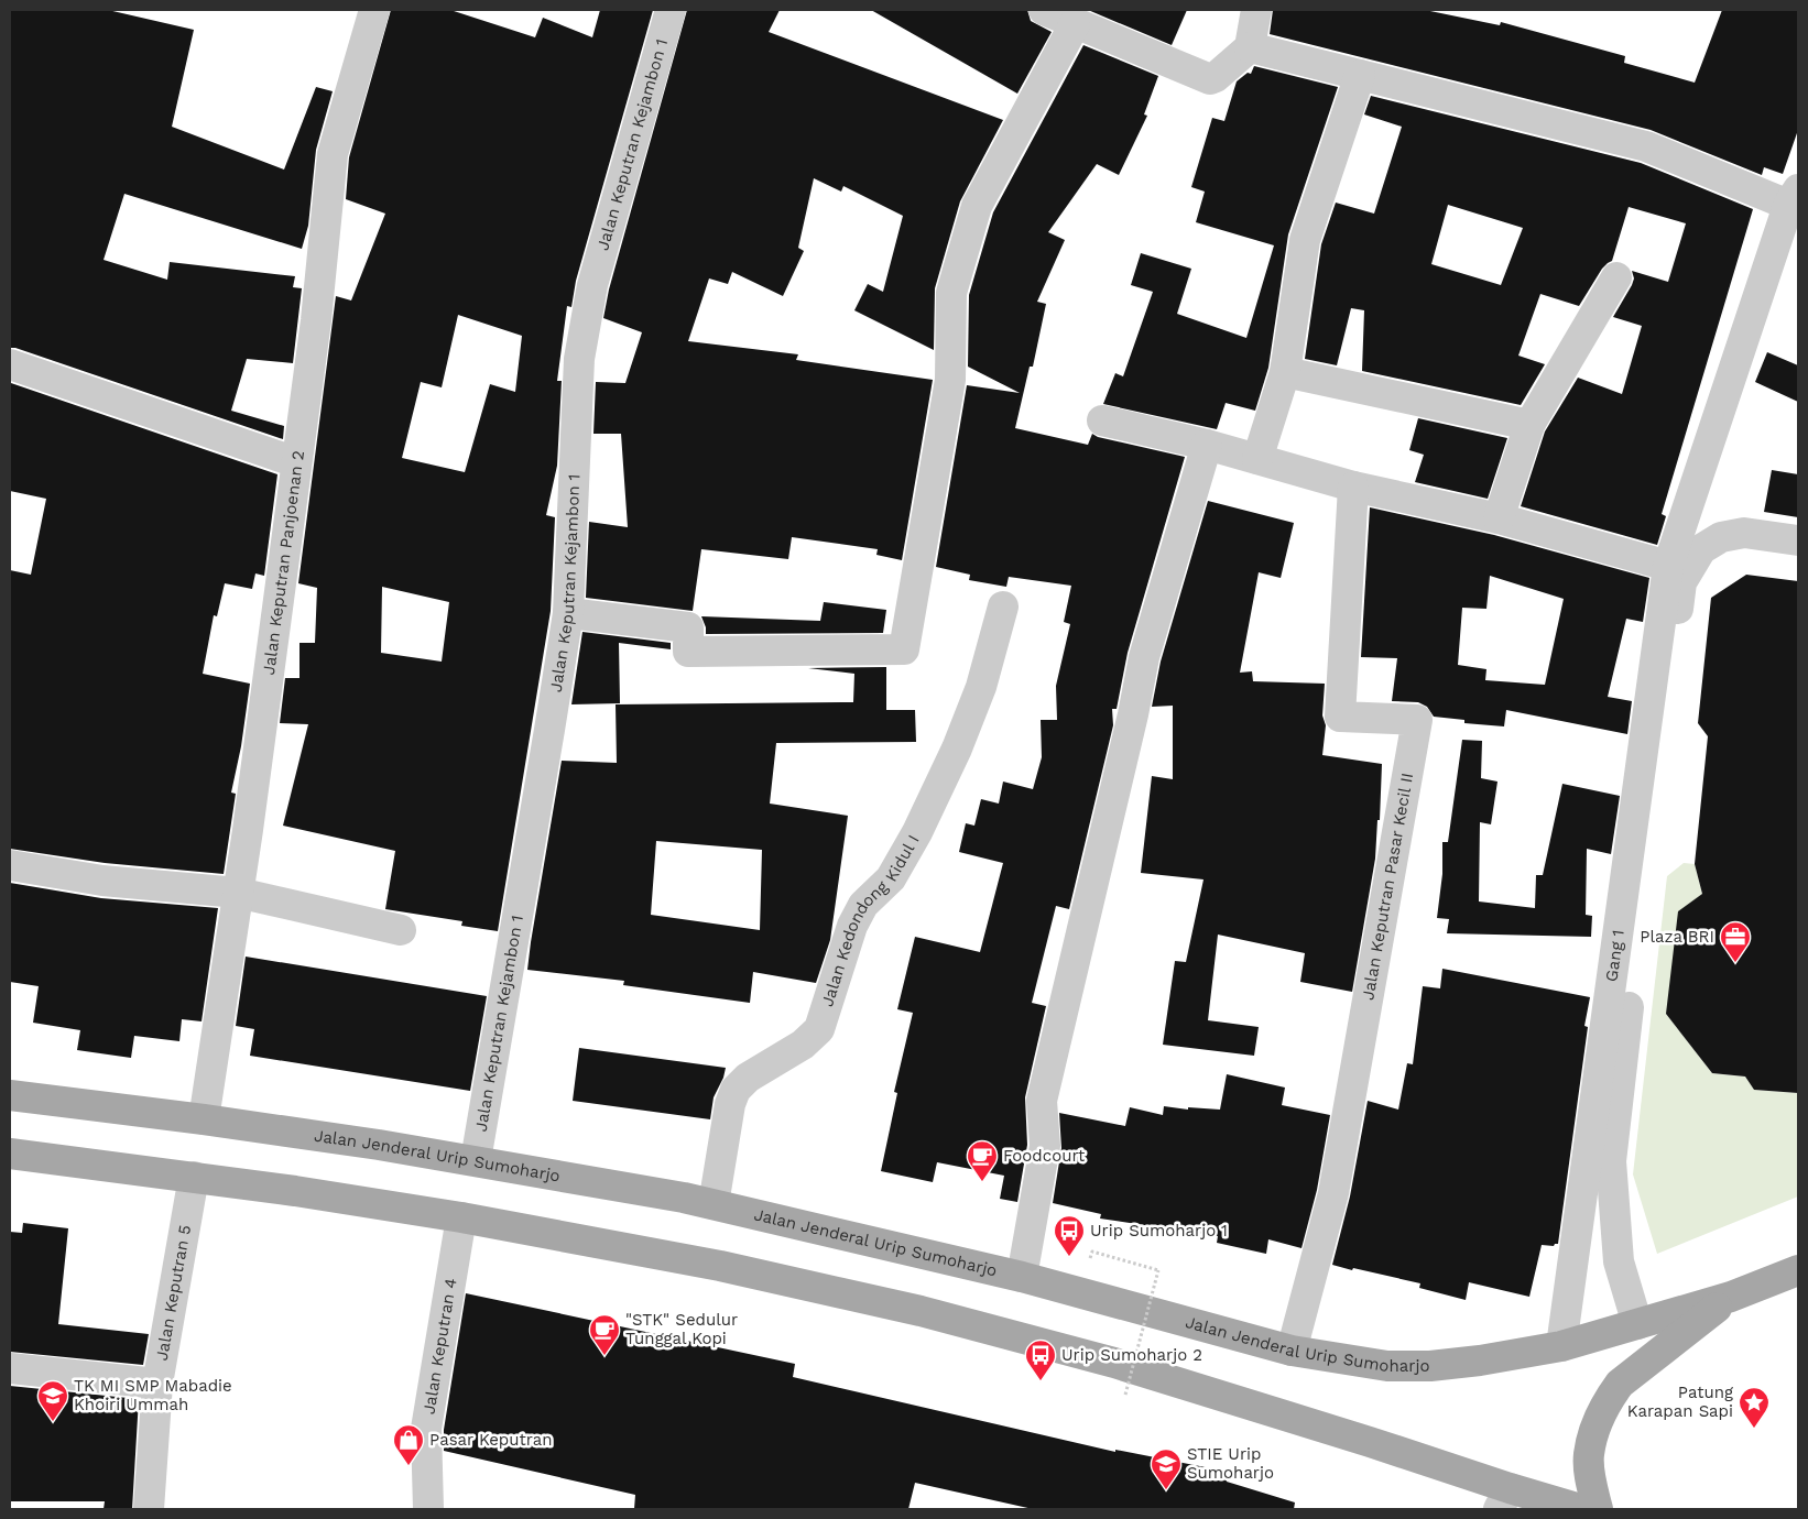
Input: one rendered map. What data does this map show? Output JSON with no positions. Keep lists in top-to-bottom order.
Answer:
{
  "streets": {
    "main road": ["Jalan Jenderal Urip Sumoharjo"],
    "street": [
      "Jalan Keputran Kejambon 1",
      "Jalan Keputran Panjoenan 2",
      "Jalan Keputran Pasar Kecil II",
      "Jalan Kedondong Kidul I",
      "Gang 1",
      "Jalan Keputran 5",
      "Jalan Keputran 4"
    ]
  },
  "crossings": [
    ["Jalan Keputran Kejambon 1", "Jalan Jenderal Urip Sumoharjo"],
    ["Jalan Keputran Panjoenan 2", "Jalan Jenderal Urip Sumoharjo"],
    ["Jalan Keputran Pasar Kecil II", "Jalan Jenderal Urip Sumoharjo"],
    ["Jalan Kedondong Kidul I", "Jalan Jenderal Urip Sumoharjo"],
    ["Gang 1", "Jalan Jenderal Urip Sumoharjo"]
  ],
  "places": {
    "office": ["Plaza BRI"],
    "cafe": ["Foodcourt", "\"STK\" Sedulur Tunggal Kopi"],
    "bus stop": ["Urip Sumoharjo 1", "Urip Sumoharjo 2"],
    "school or university": ["TK MI SMP Mabadie Khoiri Ummah", "STIE Urip Sumoharjo"],
    "place": ["Patung Karapan Sapi"],
    "shop": ["Pasar Keputran"]
  }
}
